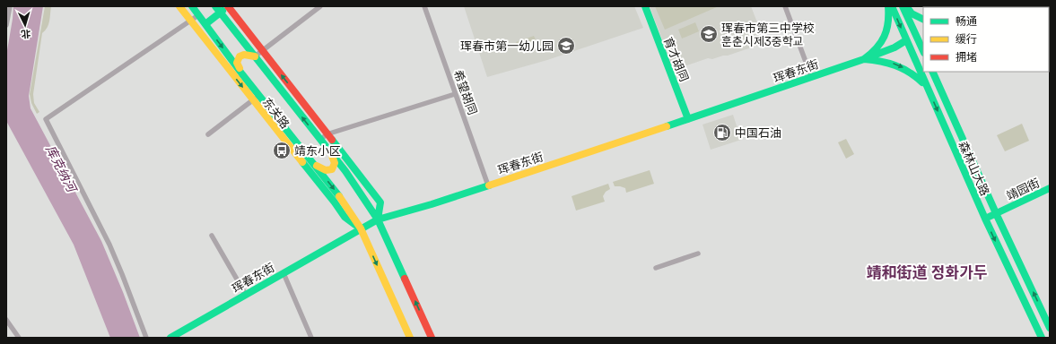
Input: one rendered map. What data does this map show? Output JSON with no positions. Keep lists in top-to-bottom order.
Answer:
{
  "streets": {
    "main road": [
      "育才胡同",
      "珲春东街",
      "东关路",
      "森林山大路",
      "靖园街"
    ],
    "street": ["希望胡同"]
  },
  "crossings": [
    ["育才胡同", "珲春东街"],
    ["珲春东街", "希望胡同"],
    ["珲春东街", "东关路"],
    ["珲春东街", "森林山大路"],
    ["森林山大路", "靖园街"]
  ],
  "districts": ["靖和街道 정화가두"],
  "water": ["库克纳河"],
  "places": {
    "school or university": ["珲春市第三中学校 훈춘시제3중학교", "珲春市第一幼儿园"],
    "fuel station": ["中国石油"],
    "bus stop": ["靖东小区"]
  },
  "legend": ["畅通", "缓行", "拥堵"],
  "north": "bottom"
}
